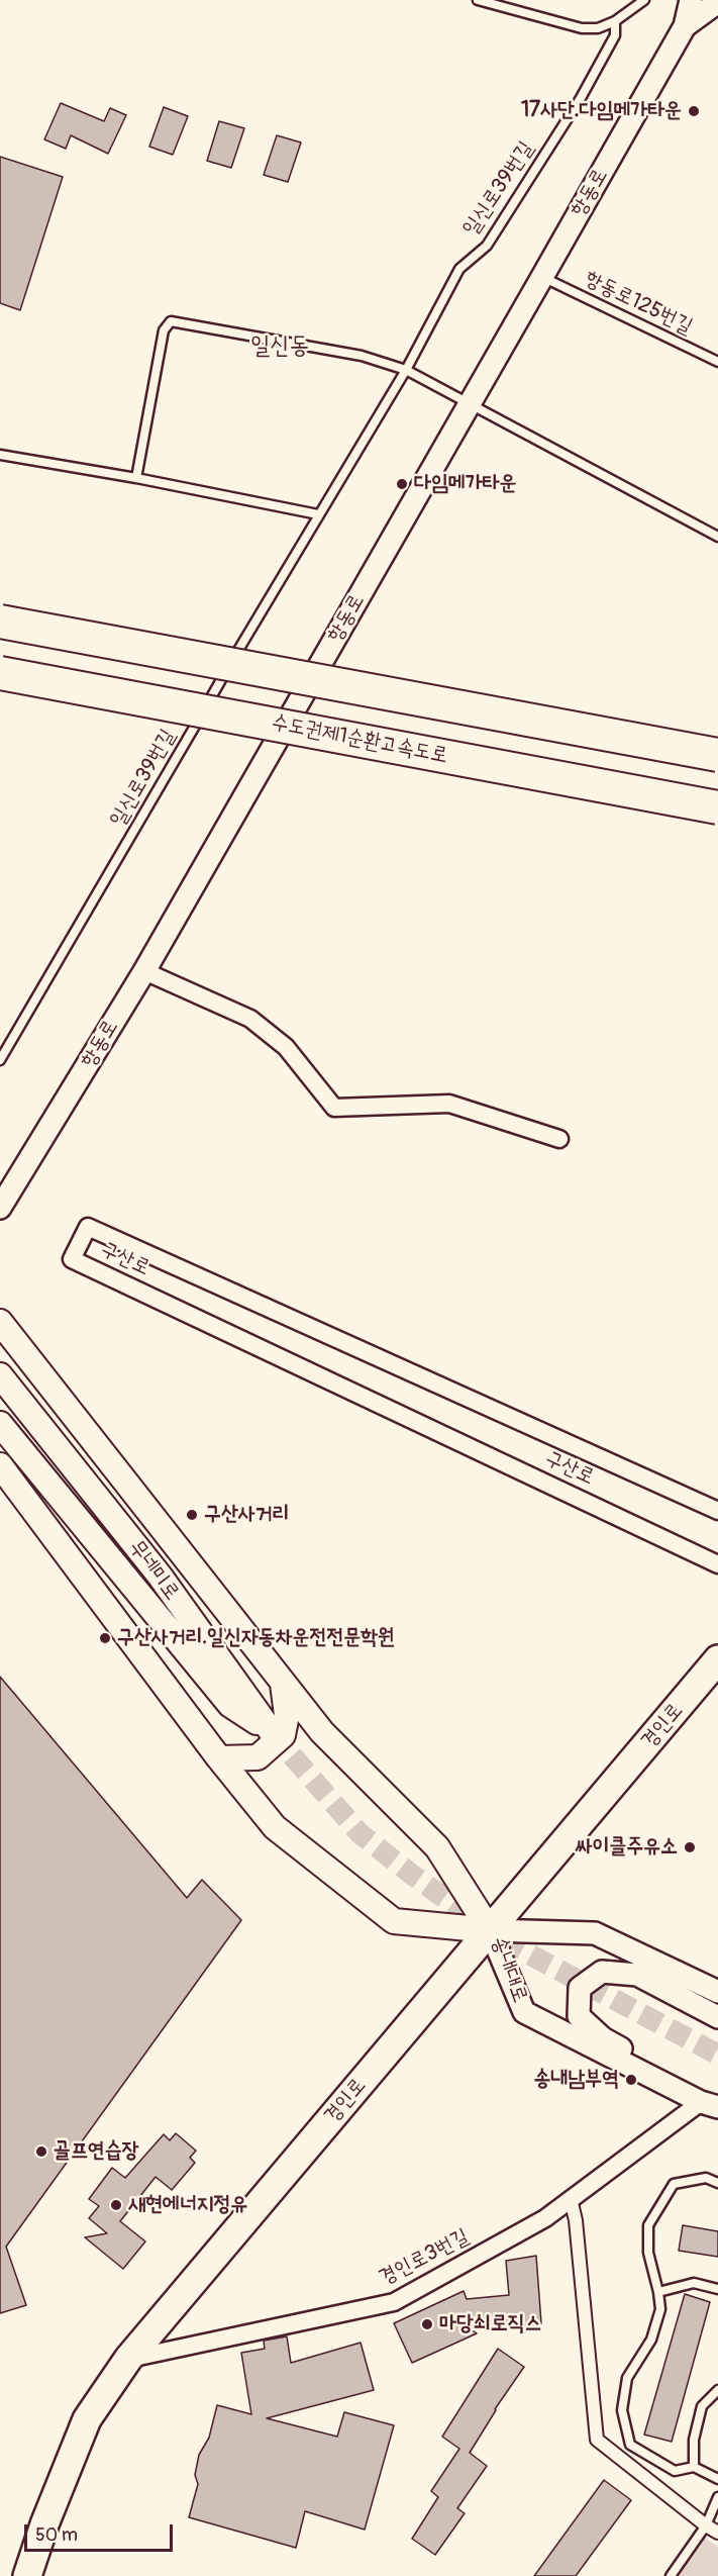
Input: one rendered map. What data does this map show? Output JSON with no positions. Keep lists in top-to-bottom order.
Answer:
{
  "streets": {
    "highway": ["수도권제1순환고속도로"],
    "main road": ["무네미로", "경인로"],
    "street": [
      "항동로",
      "구산로",
      "송내대로",
      "경인로3번길"
    ],
    "lane": ["일신로39번길", "항동로125번길"]
  },
  "crossings": [
    ["항동로", "항동로125번길"],
    ["경인로", "송내대로"],
    ["경인로", "경인로3번길"],
    ["송내대로", "경인로3번길"]
  ],
  "districts": ["일신동"],
  "places": [
    "17사단.다임메가타운",
    "다임메가타운",
    "구산사거리",
    "구산사거리.일신자동차운전전문학원",
    "싸이클주유소",
    "송내남부역",
    "골프연습장",
    "새현에너지정유",
    "마당쇠로직스"
  ],
  "scale_bar": "50 m"
}
